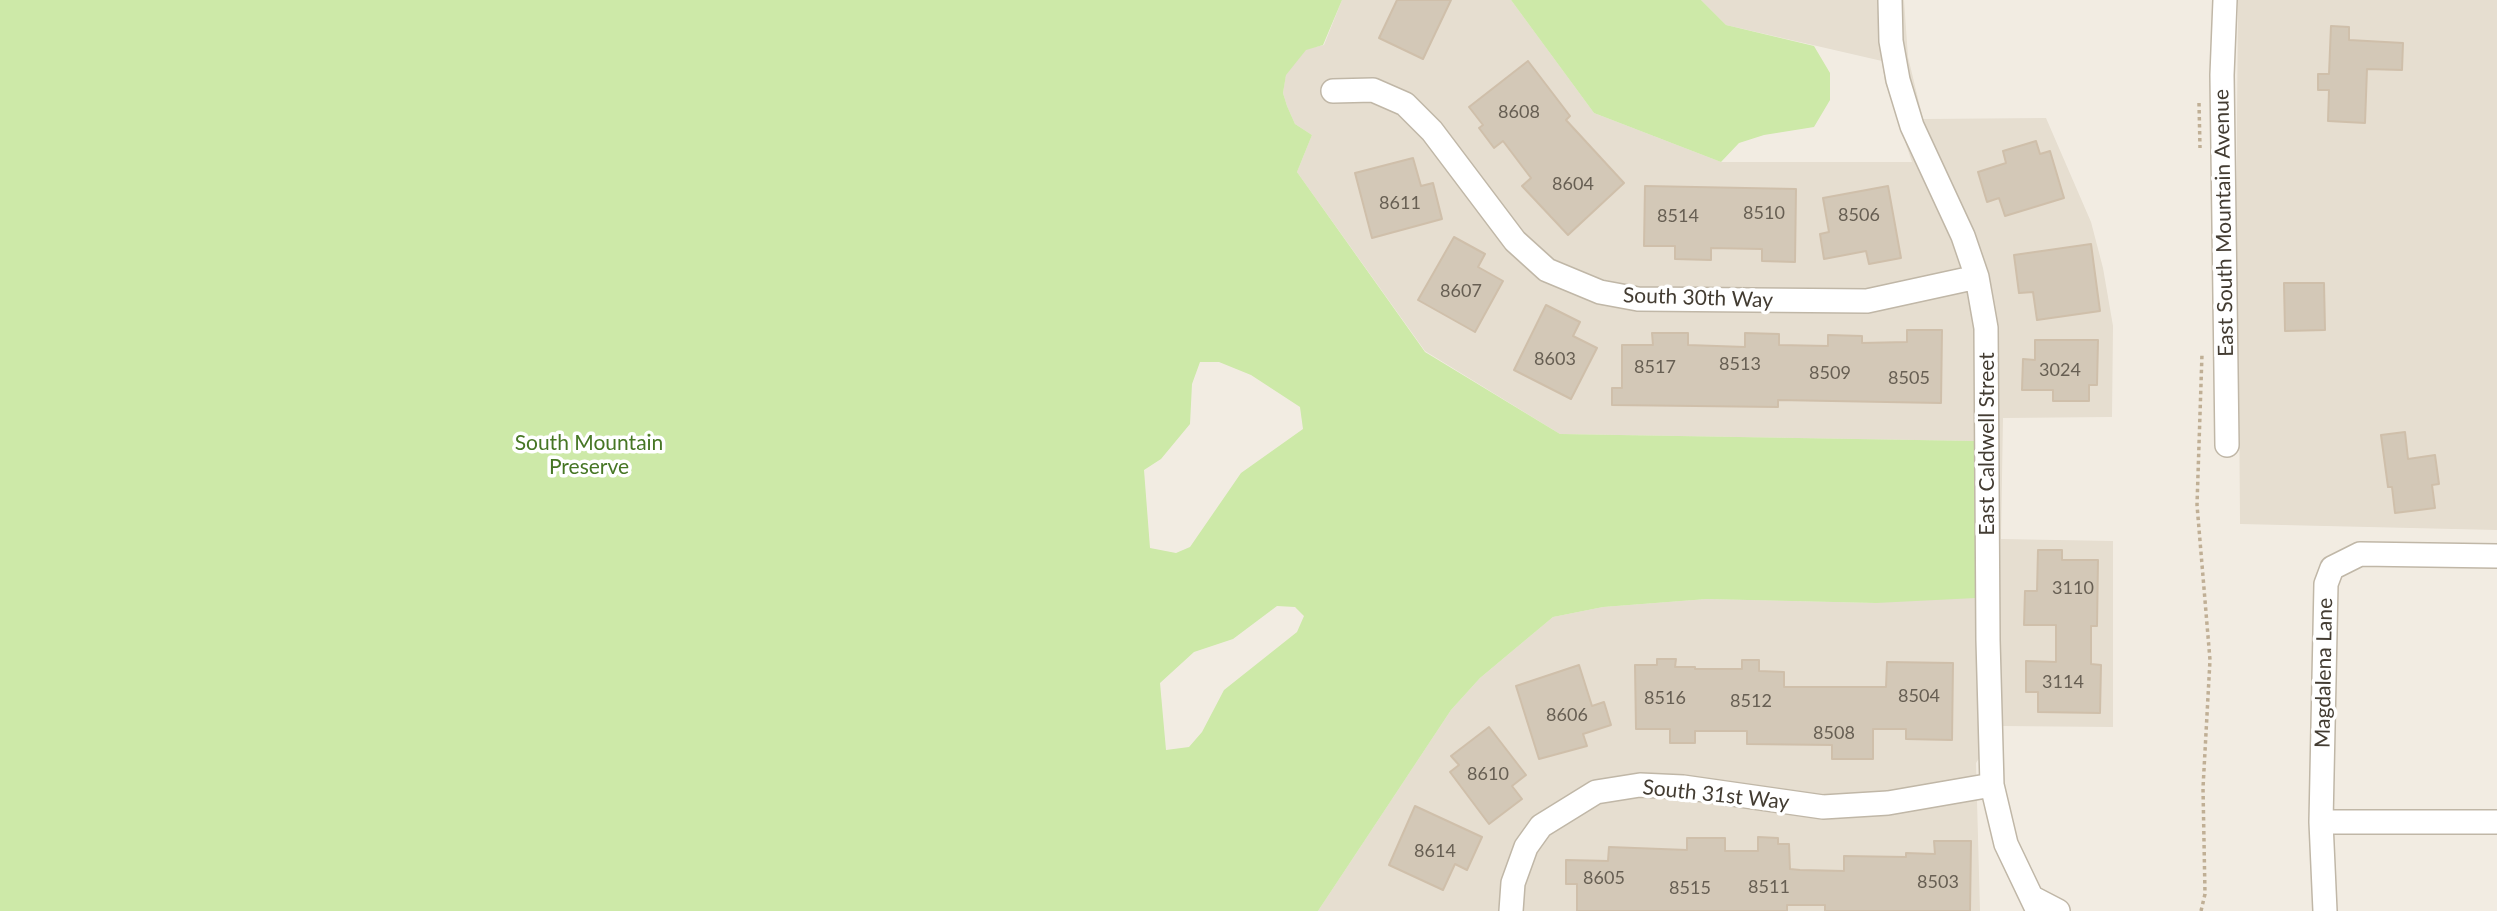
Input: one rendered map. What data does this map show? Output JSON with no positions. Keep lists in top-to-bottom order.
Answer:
{
  "streets": {
    "street": [
      "East South Mountain Avenue",
      "South 30th Way",
      "East Caldwell Street",
      "Magdalena Lane",
      "South 31st Way"
    ]
  },
  "crossings": [
    ["South 30th Way", "East Caldwell Street"],
    ["East Caldwell Street", "South 31st Way"]
  ],
  "parks": ["South Mountain Preserve"],
  "house_numbers": [
    "8608",
    "8604",
    "8611",
    "8510",
    "8506",
    "8514",
    "8607",
    "8603",
    "8513",
    "8517",
    "3024",
    "8509",
    "8505",
    "3110",
    "3114",
    "8504",
    "8516",
    "8512",
    "8606",
    "8508",
    "8610",
    "8614",
    "8605",
    "8503",
    "8511",
    "8515"
  ]
}
